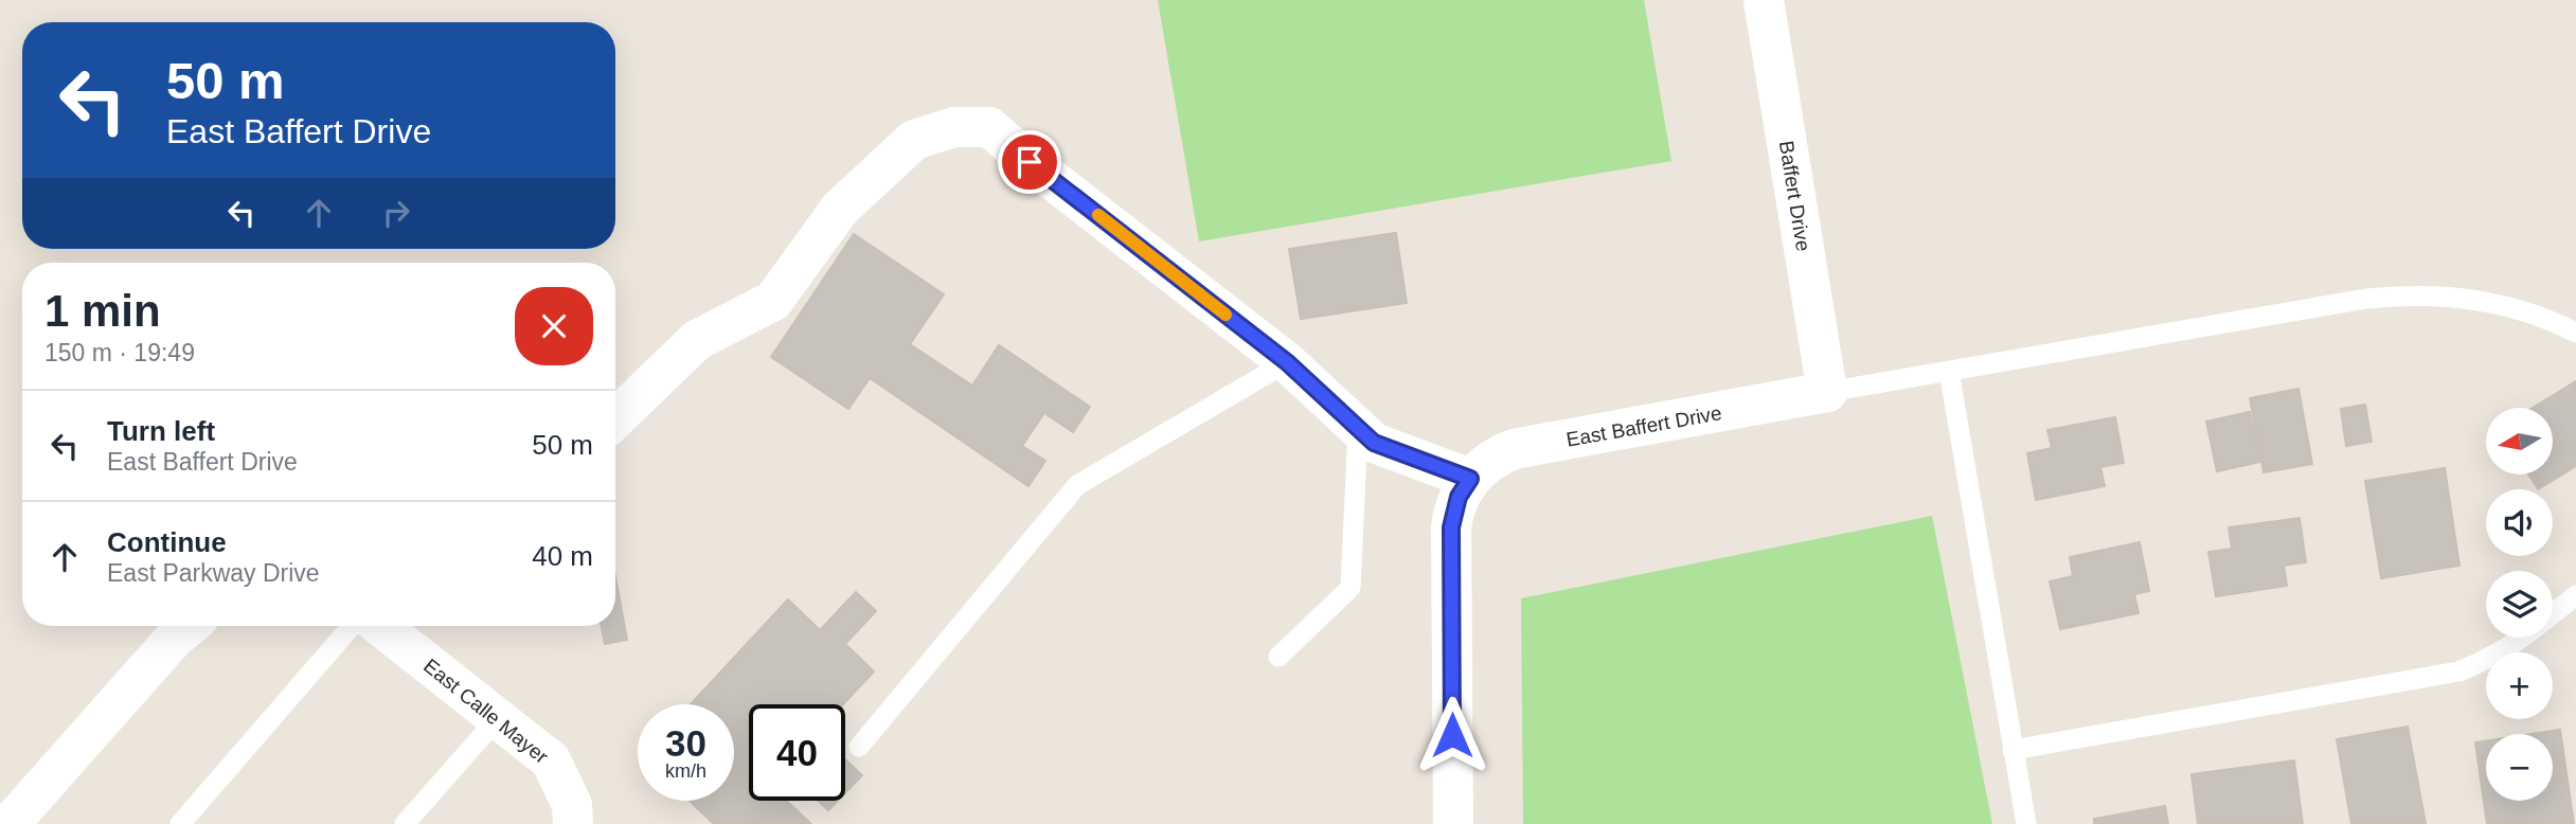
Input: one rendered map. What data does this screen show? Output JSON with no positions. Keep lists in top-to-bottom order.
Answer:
{
  "streets": {
    "street": ["Baffert Drive", "East Baffert Drive", "East Calle Mayer"]
  },
  "crossings": [
    ["Baffert Drive", "East Baffert Drive"]
  ],
  "north": "left",
  "page": {
    "turn": ["50 m", "East Baffert Drive"],
    "heading": ["1 min", "150 m · 19:49"],
    "list": [
      {
        "name": "Turn left",
        "note": "East Baffert Drive",
        "value": "50 m"
      },
      {
        "name": "Continue",
        "note": "East Parkway Drive",
        "value": "40 m"
      }
    ],
    "map_buttons": ["+", "−"],
    "speed": "30 km/h",
    "limit": "40"
  }
}
